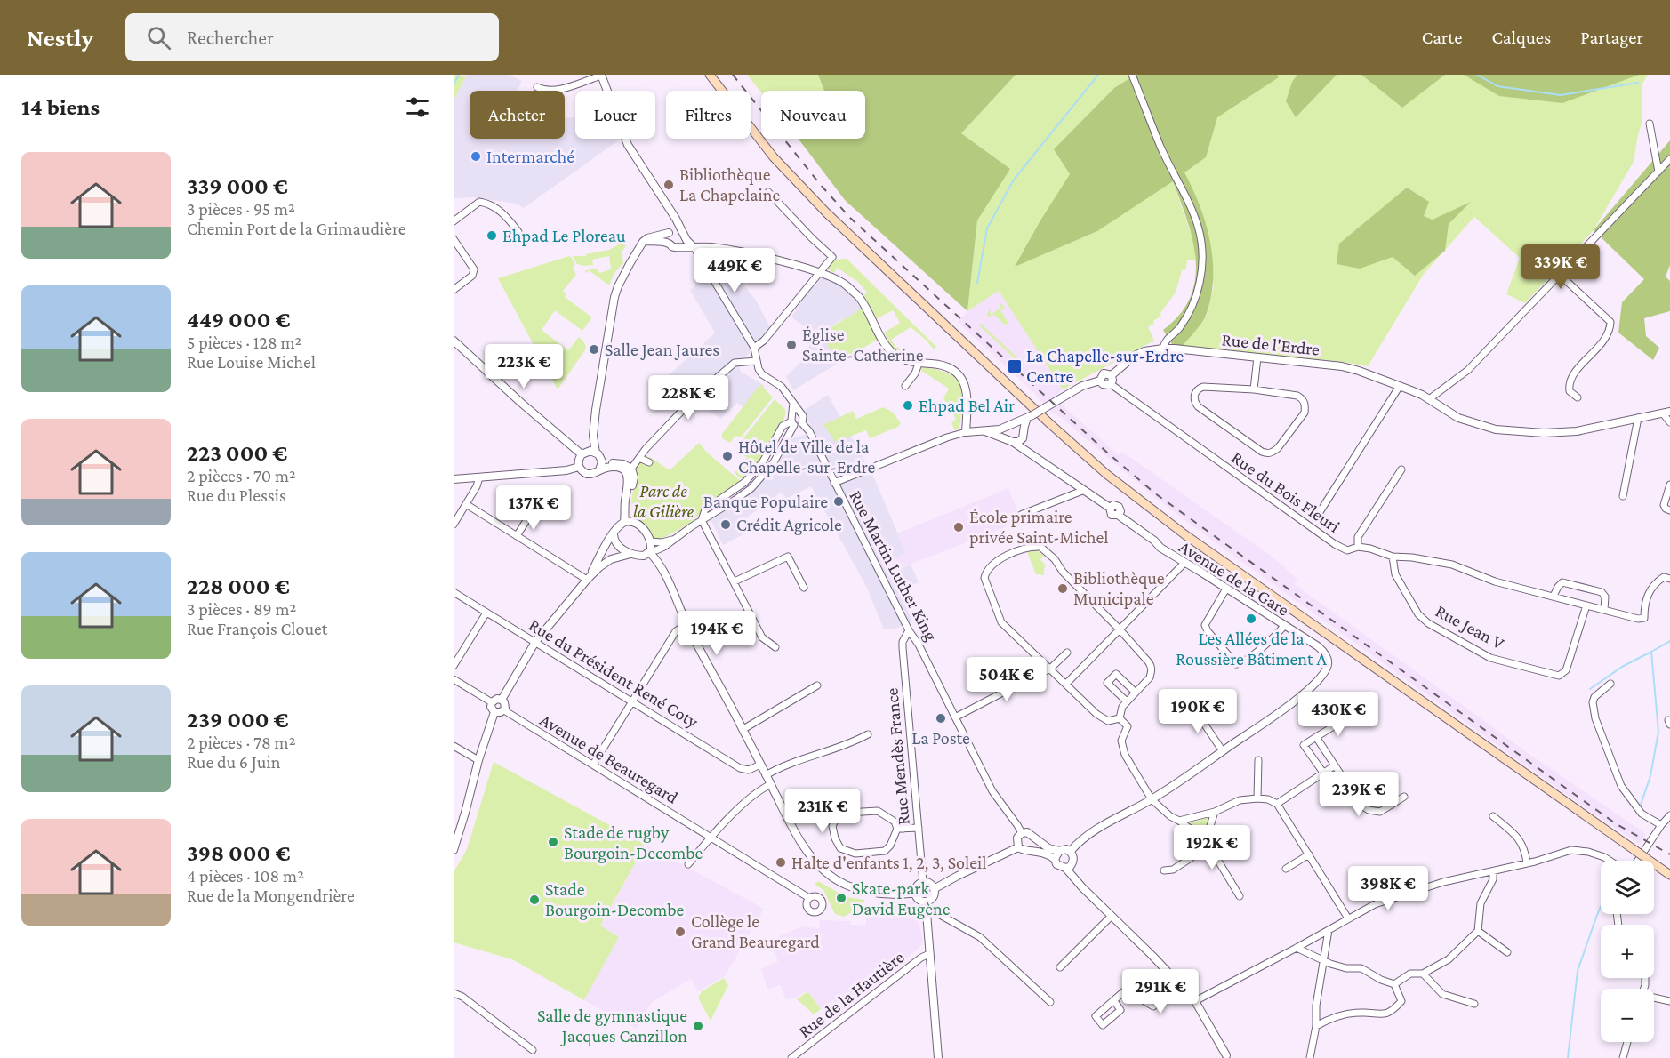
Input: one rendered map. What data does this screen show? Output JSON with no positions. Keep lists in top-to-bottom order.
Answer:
{
  "streets": {
    "street": [
      "Rue de l'Erdre",
      "Rue du Bois Fleuri",
      "Rue Martin Luther King",
      "Avenue de la Gare",
      "Rue Jean V",
      "Rue du Président René Coty",
      "Rue Mendès France",
      "Avenue de Beauregard",
      "Rue de la Hautière"
    ]
  },
  "crossings": [
    ["Rue de l'Erdre", "Rue du Bois Fleuri"],
    ["Rue du Bois Fleuri", "Rue Jean V"],
    ["Rue Martin Luther King", "Rue Mendès France"]
  ],
  "parks": ["Parc de la Gilière"],
  "places": {
    "other": [
      "Intermarché",
      "Bibliothèque La Chapelaine",
      "Ehpad Le Ploreau",
      "Église Sainte-Catherine",
      "Salle Jean Jaures",
      "Ehpad Bel Air",
      "Hôtel de Ville de la Chapelle-sur-Erdre",
      "Banque Populaire",
      "Crédit Agricole",
      "École primaire privée Saint-Michel",
      "Bibliothèque Municipale",
      "Les Allées de la Roussière Bâtiment A",
      "La Poste",
      "Stade de rugby Bourgoin-Decombe",
      "Halte d'enfants 1, 2, 3, Soleil",
      "Skate-park David Eugène",
      "Stade Bourgoin-Decombe",
      "Collège le Grand Beauregard",
      "Salle de gymnastique Jacques Canzillon"
    ],
    "transit": ["La Chapelle-sur-Erdre Centre"]
  },
  "page": {
    "header": "Nestly",
    "search": "Rechercher",
    "nav": ["Carte", "Calques", "Partager"],
    "heading": "14 biens",
    "chip": [
      "Acheter",
      "Louer",
      "Filtres",
      "Nouveau"
    ],
    "list": [
      {
        "name": "339 000 €",
        "note": "3 pièces · 95 m² · Chemin Port de la Grimaudière"
      },
      {
        "name": "449 000 €",
        "note": "5 pièces · 128 m² · Rue Louise Michel"
      },
      {
        "name": "223 000 €",
        "note": "2 pièces · 70 m² · Rue du Plessis"
      },
      {
        "name": "228 000 €",
        "note": "3 pièces · 89 m² · Rue François Clouet"
      },
      {
        "name": "239 000 €",
        "note": "2 pièces · 78 m² · Rue du 6 Juin"
      },
      {
        "name": "398 000 €",
        "note": "4 pièces · 108 m² · Rue de la Mongendrière"
      }
    ],
    "price": [
      "339K €",
      "449K €",
      "223K €",
      "228K €",
      "137K €",
      "194K €",
      "504K €",
      "190K €",
      "430K €",
      "239K €",
      "231K €",
      "192K €",
      "398K €",
      "291K €"
    ],
    "map_buttons": ["+", "−"]
  }
}
